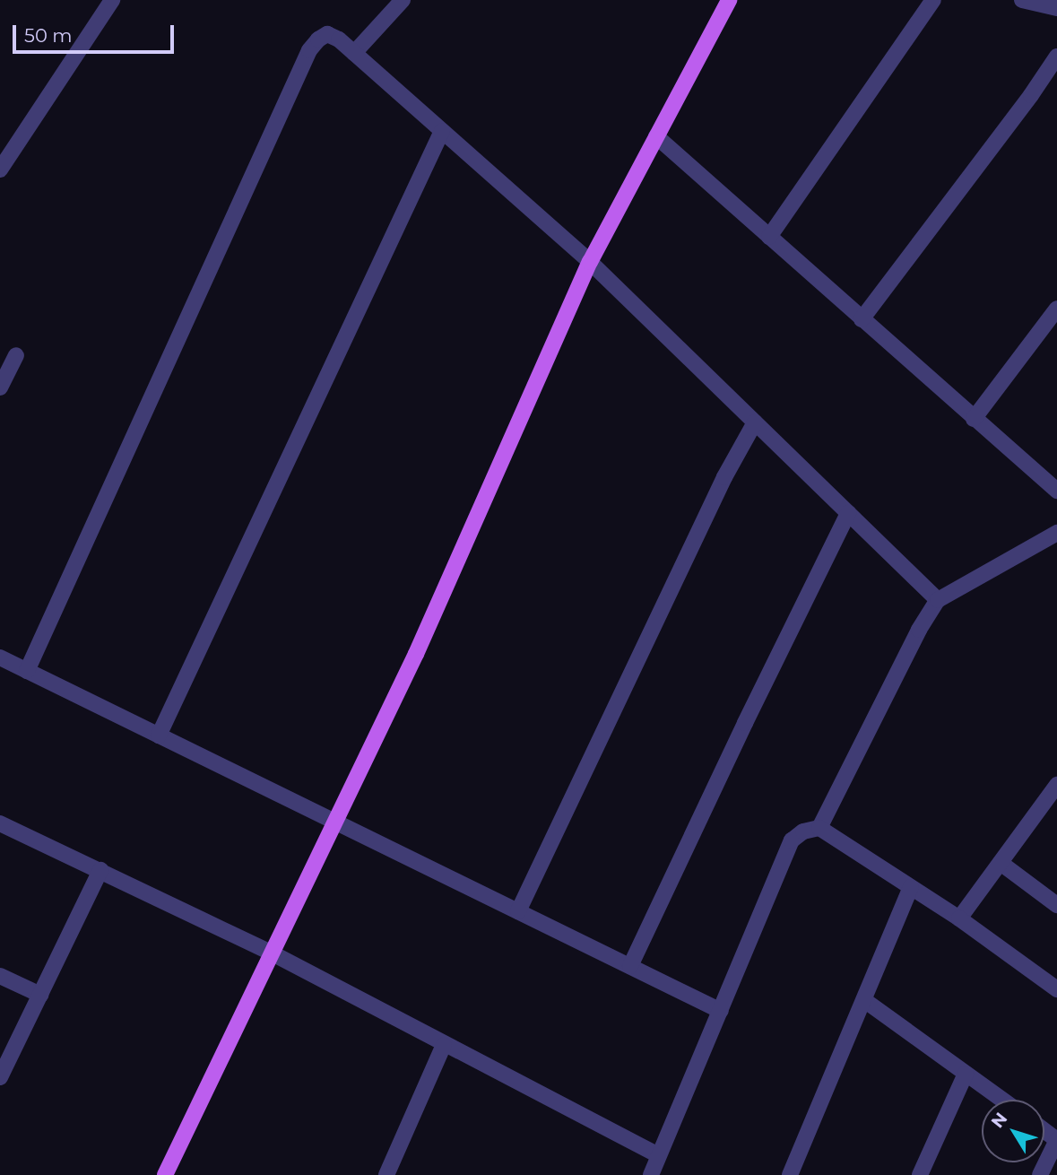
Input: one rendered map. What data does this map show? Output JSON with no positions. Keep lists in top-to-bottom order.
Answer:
{
  "scale_bar": "50 m",
  "north": "top left"
}
